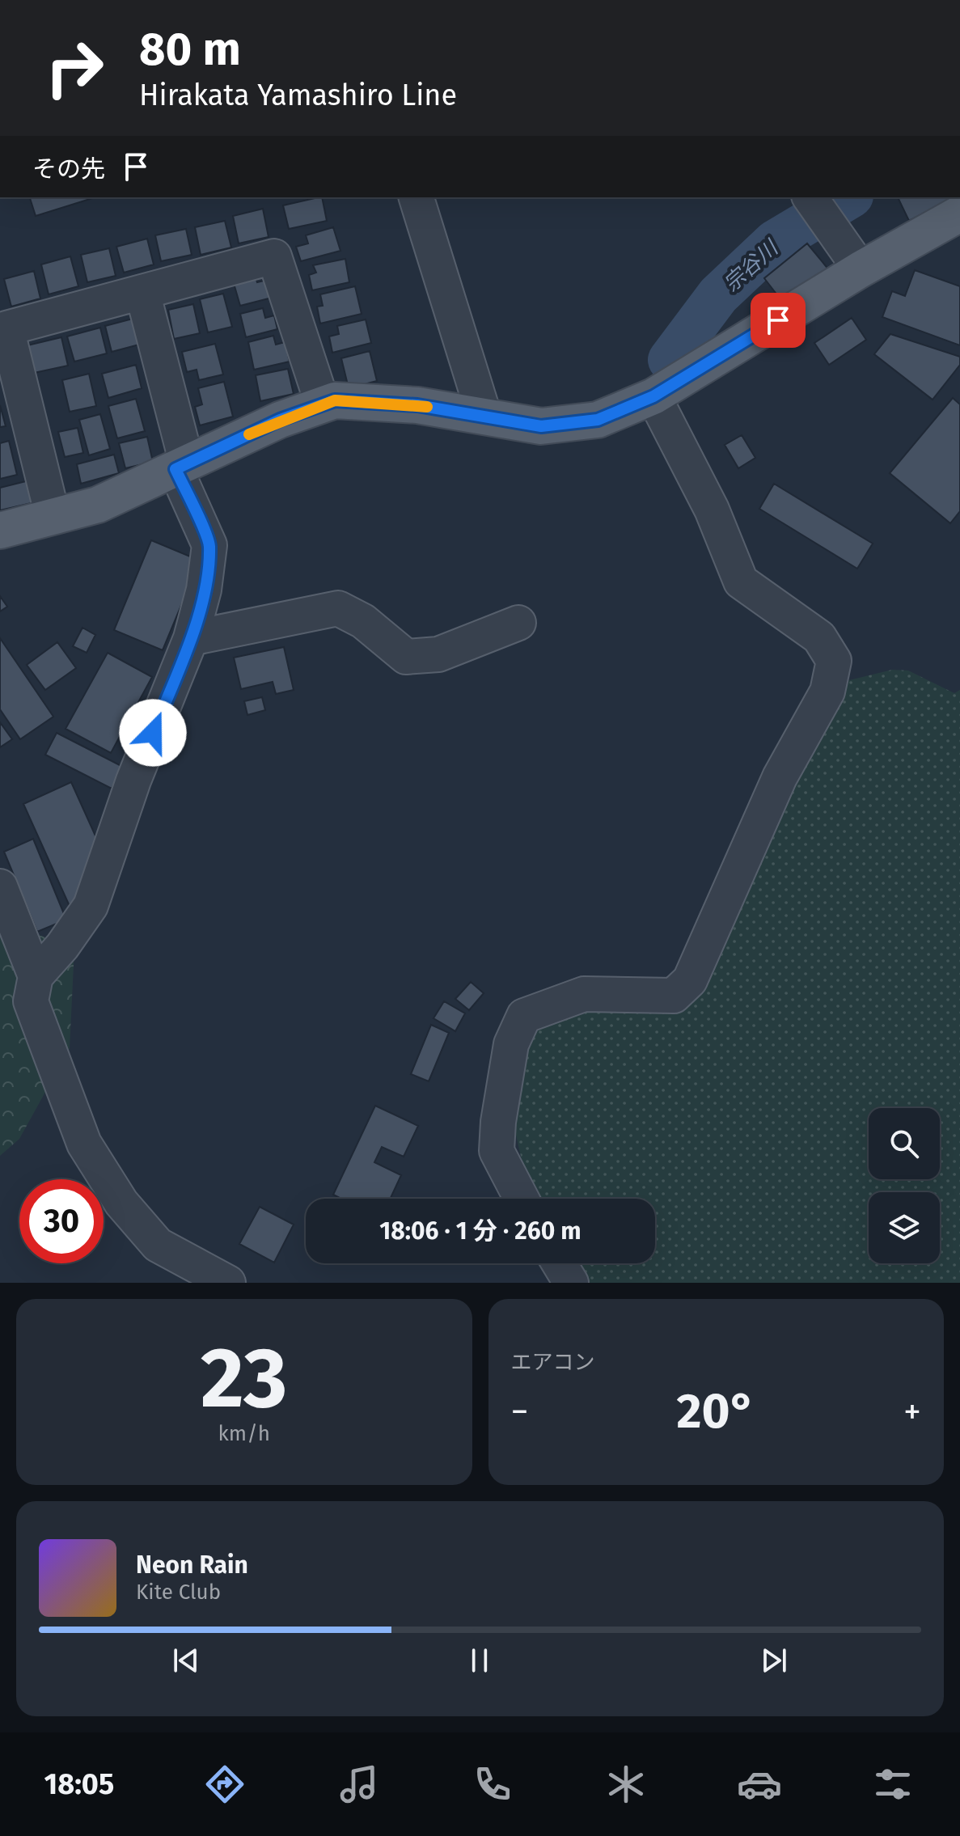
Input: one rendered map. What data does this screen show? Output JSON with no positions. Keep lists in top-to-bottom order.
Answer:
{
  "water": ["宗谷川"],
  "page": {
    "turn": ["80 m", "Hirakata Yamashiro Line"],
    "then": "その先",
    "limit": "30",
    "trip": "18:06 · 1 分 · 260 m",
    "tile": [
      ["23", "km/h"],
      "エアコン"
    ],
    "heat": ["−", "20°", "+"],
    "song": ["Neon Rain", "Kite Club"],
    "tabs": "18:05"
  }
}
